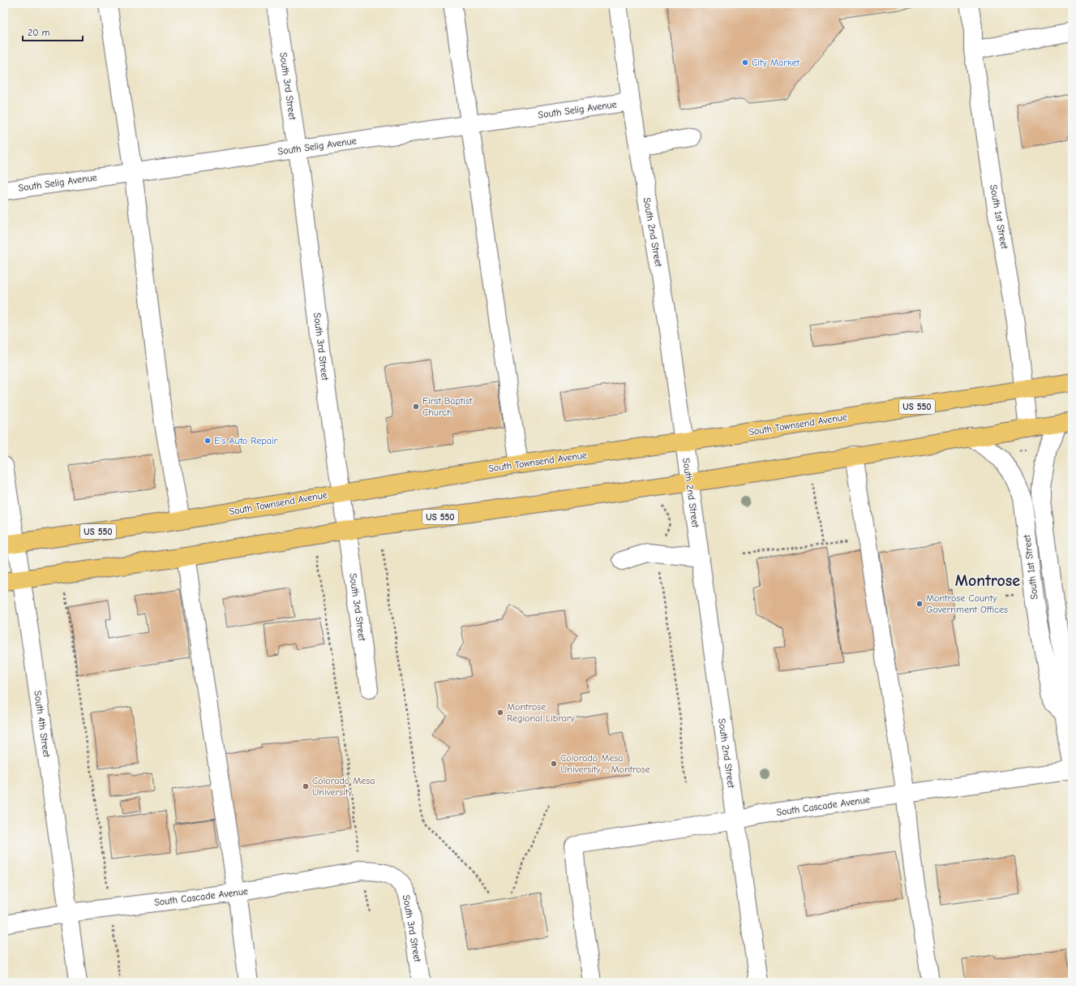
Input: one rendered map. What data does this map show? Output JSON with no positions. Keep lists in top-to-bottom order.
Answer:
{
  "streets": {
    "highway": ["US 550", "South Townsend Avenue"],
    "street": [
      "South 3rd Street",
      "South Selig Avenue",
      "South 1st Street",
      "South 2nd Street",
      "South 4th Street",
      "South Cascade Avenue"
    ]
  },
  "crossings": [
    ["South 3rd Street", "South Selig Avenue"],
    ["South 3rd Street", "US 550"],
    ["South 3rd Street", "South Townsend Avenue"],
    ["South 3rd Street", "South Cascade Avenue"],
    ["South Selig Avenue", "South 2nd Street"],
    ["South 1st Street", "US 550"],
    ["South 1st Street", "South Townsend Avenue"],
    ["South 1st Street", "South Cascade Avenue"],
    ["South 2nd Street", "US 550"],
    ["South 2nd Street", "South Townsend Avenue"],
    ["South 2nd Street", "South Cascade Avenue"],
    ["US 550", "South 4th Street"],
    ["South Townsend Avenue", "South 4th Street"],
    ["South 4th Street", "South Cascade Avenue"]
  ],
  "districts": ["Montrose"],
  "places": [
    "City Market",
    "First Baptist Church",
    "E's Auto Repair",
    "Montrose County Government Offices",
    "Montrose Regional Library",
    "Colorado Mesa University - Montrose",
    "Colorado Mesa University"
  ],
  "scale_bar": "20 m"
}
